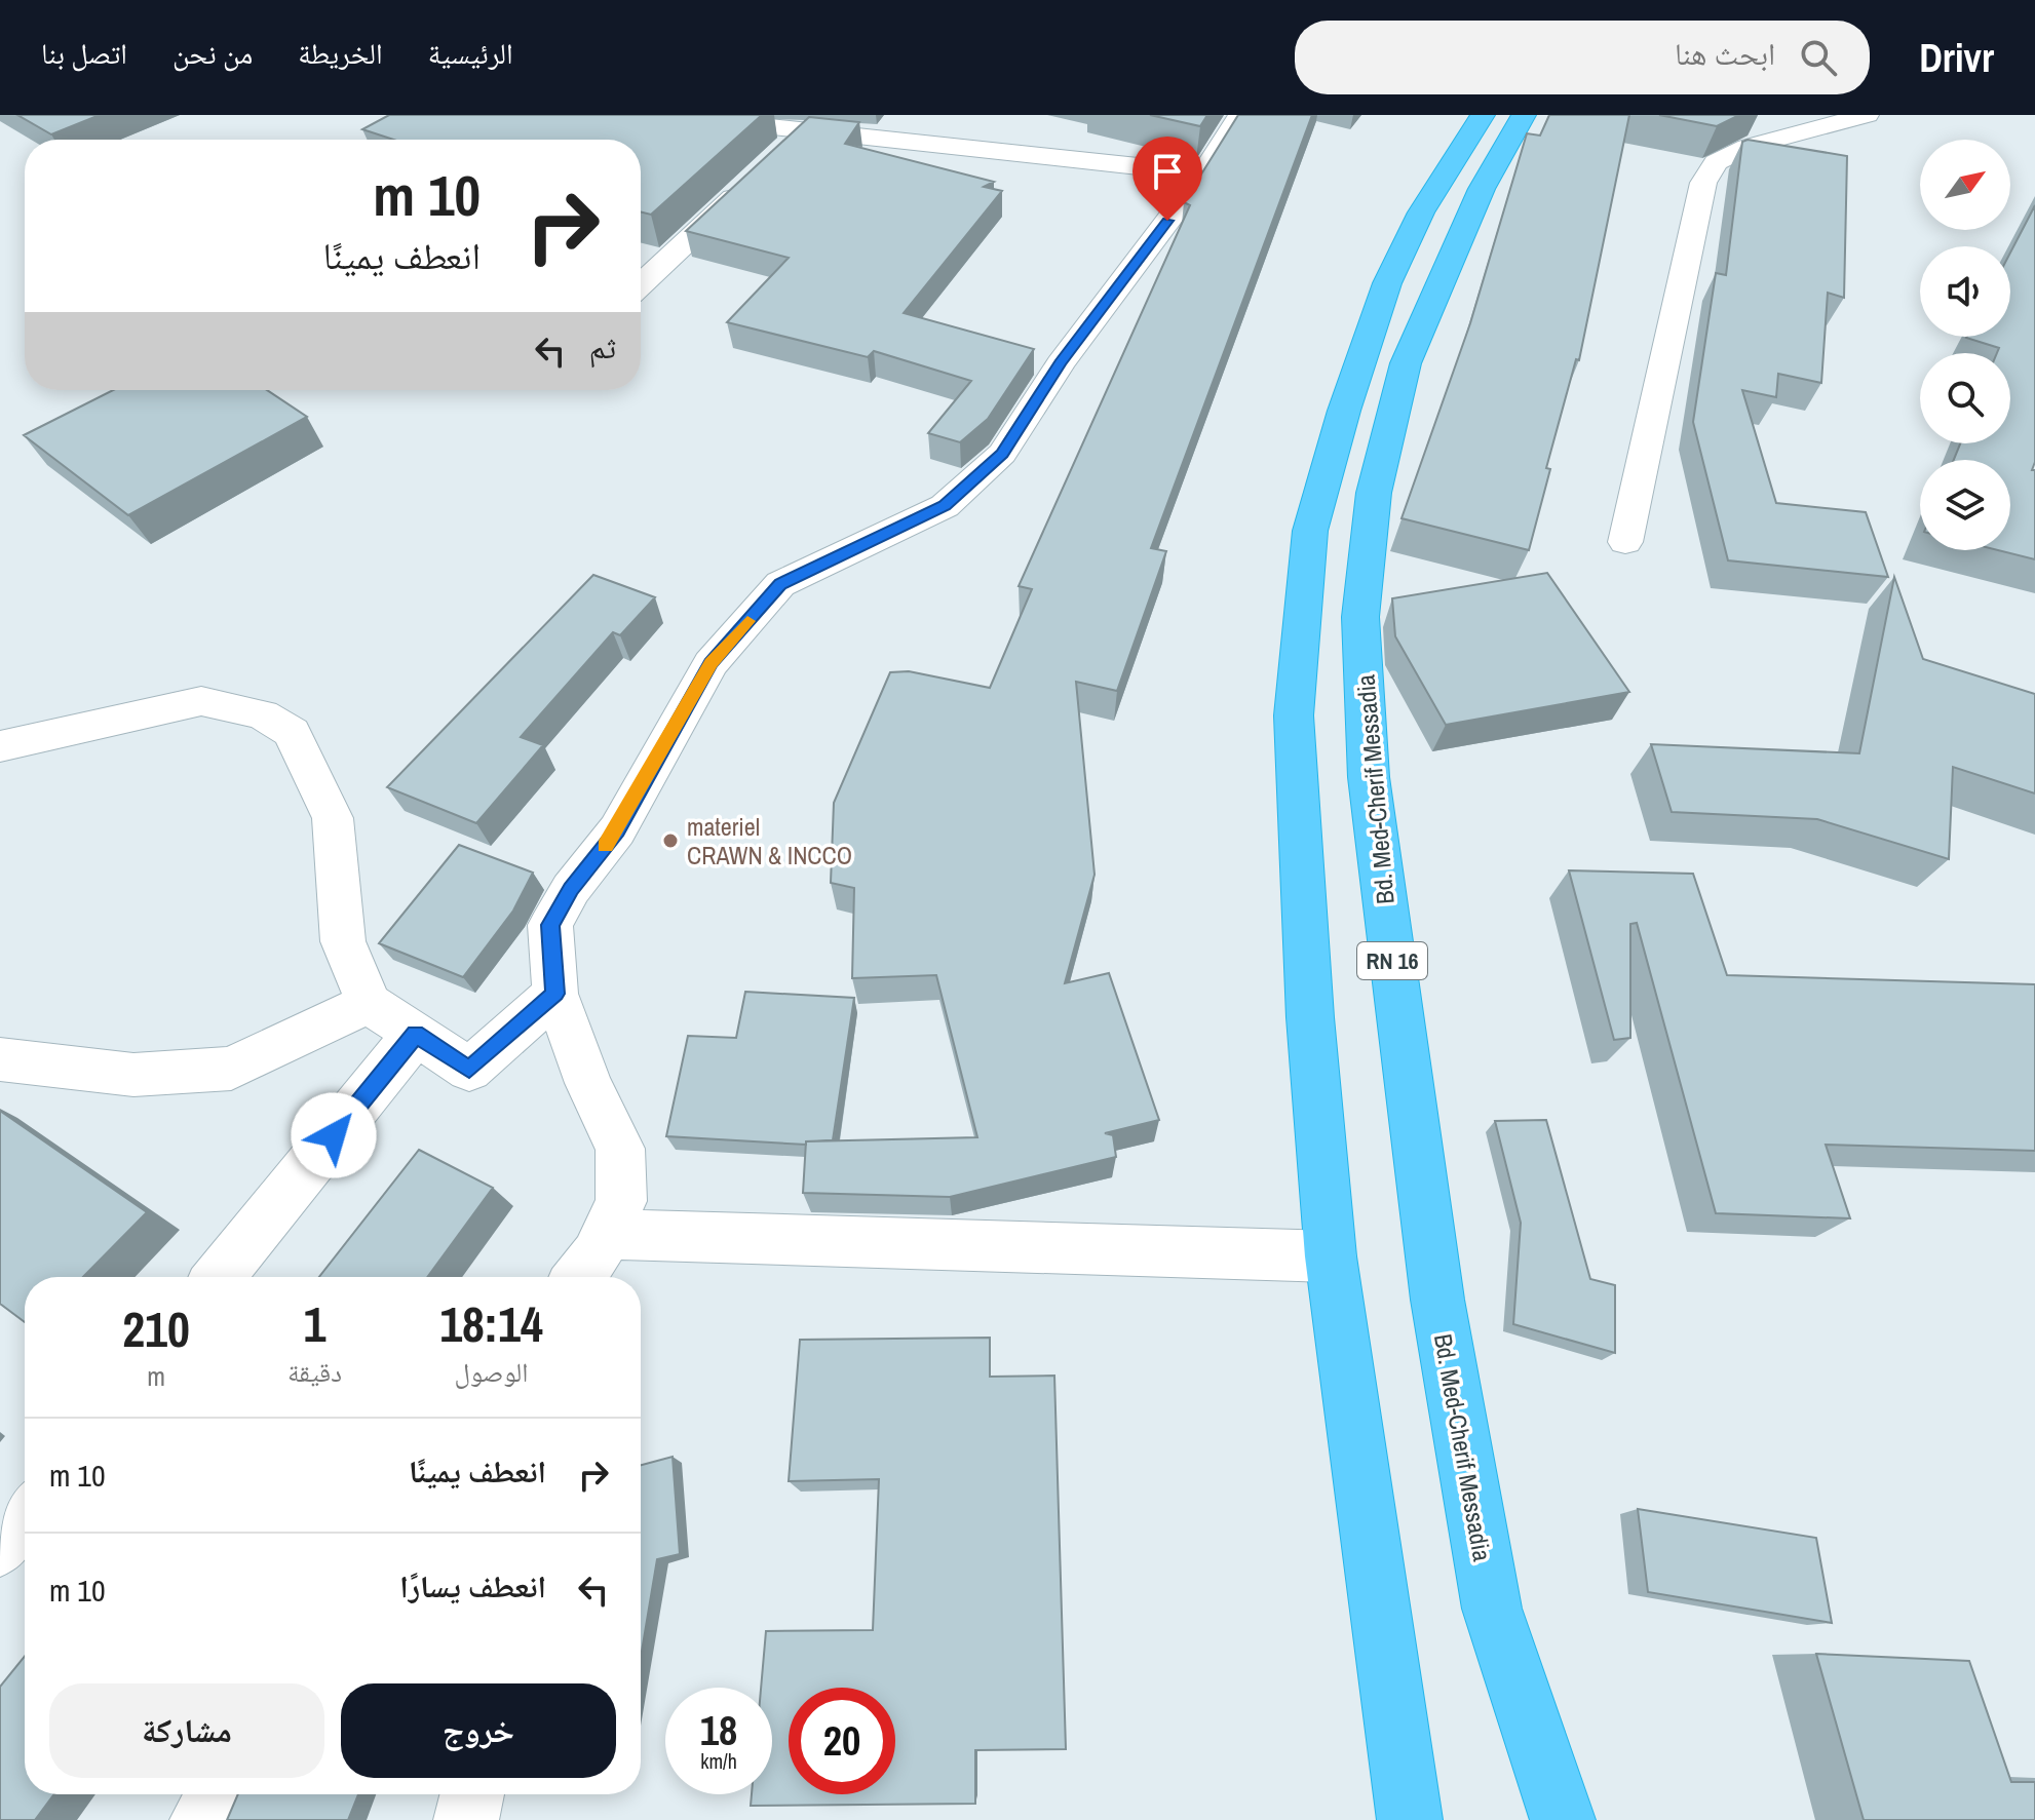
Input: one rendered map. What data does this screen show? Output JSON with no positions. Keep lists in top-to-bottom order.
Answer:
{
  "streets": {
    "highway": ["Bd. Med-Cherif Messadia", "RN 16"]
  },
  "places": ["materiel CRAWN & INCCO"],
  "north": "top right",
  "page": {
    "header": "Drivr",
    "search": "ابحث هنا",
    "nav": [
      "الرئيسية",
      "الخريطة",
      "من نحن",
      "اتصل بنا"
    ],
    "turn": ["10 m", "انعطف يمينًا"],
    "then": "ثم",
    "eta": [
      "18:14",
      "الوصول",
      "1",
      "دقيقة",
      "210",
      "m"
    ],
    "list": [
      {
        "name": "انعطف يمينًا",
        "value": "10 m"
      },
      {
        "name": "انعطف يسارًا",
        "value": "10 m"
      }
    ],
    "buttons": ["خروج", "مشاركة"],
    "speed": "18 km/h",
    "limit": "20"
  }
}
